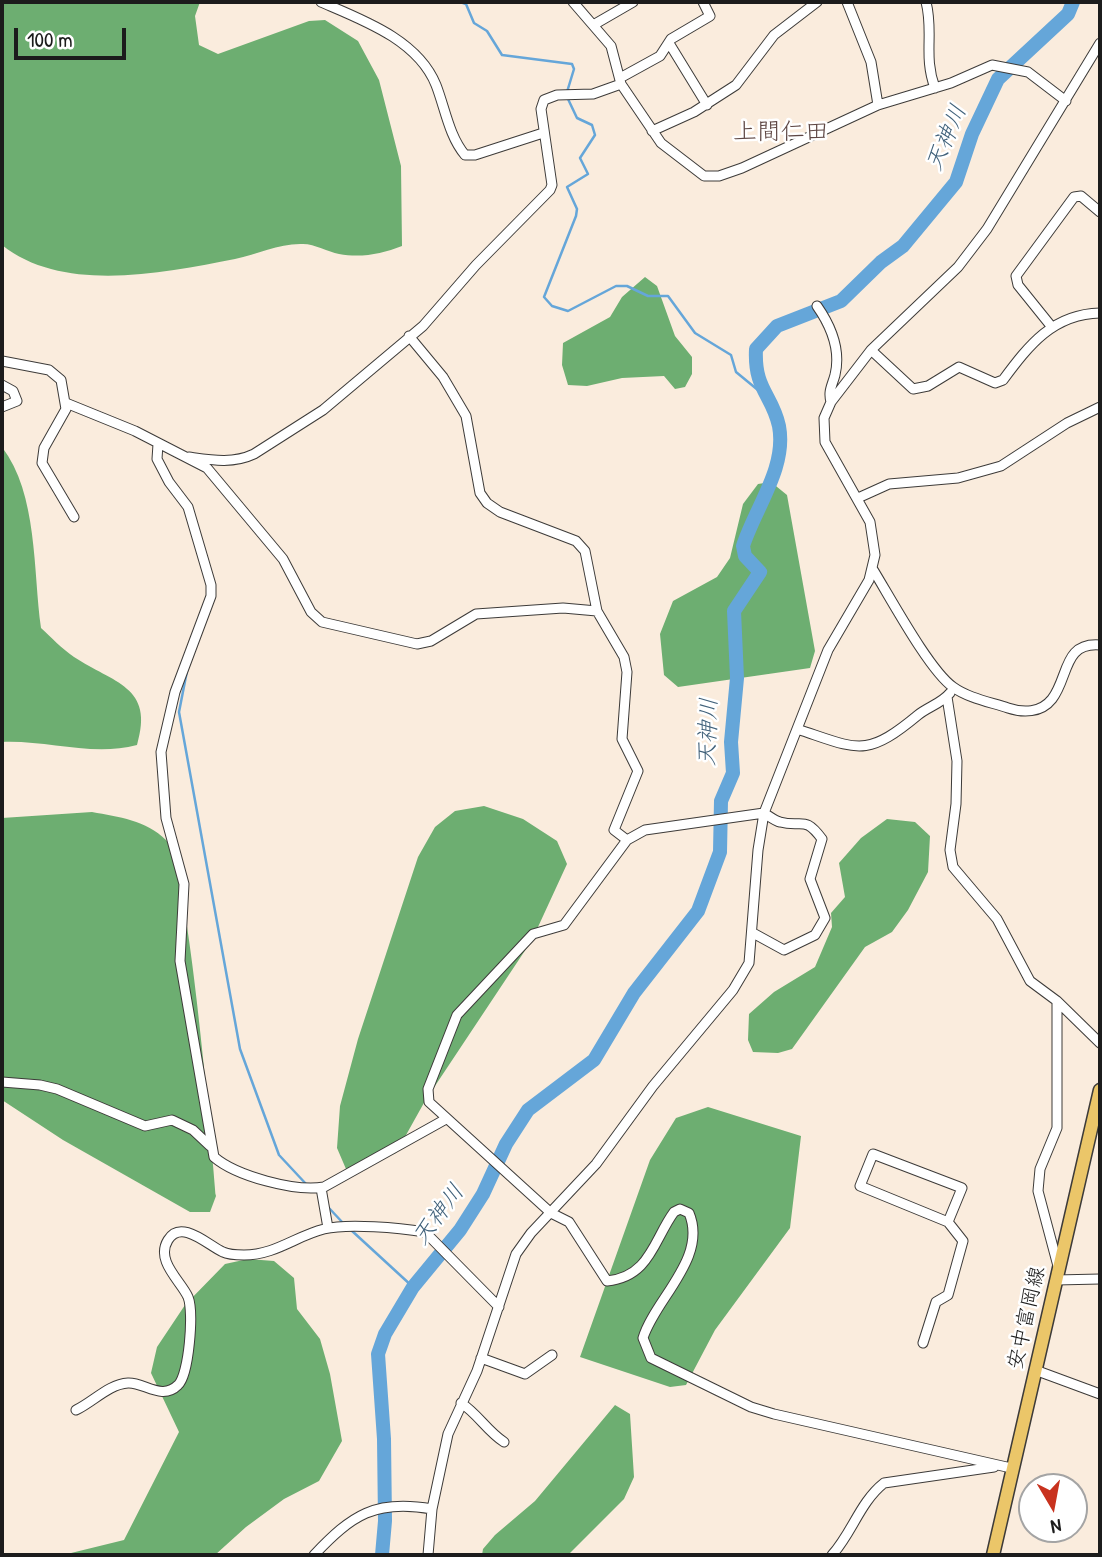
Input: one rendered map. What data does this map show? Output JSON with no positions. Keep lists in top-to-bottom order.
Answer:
{
  "streets": {
    "main road": ["安中富岡線"]
  },
  "districts": ["上間仁田"],
  "water": ["天神川"],
  "scale_bar": "100 m",
  "north": "bottom"
}
